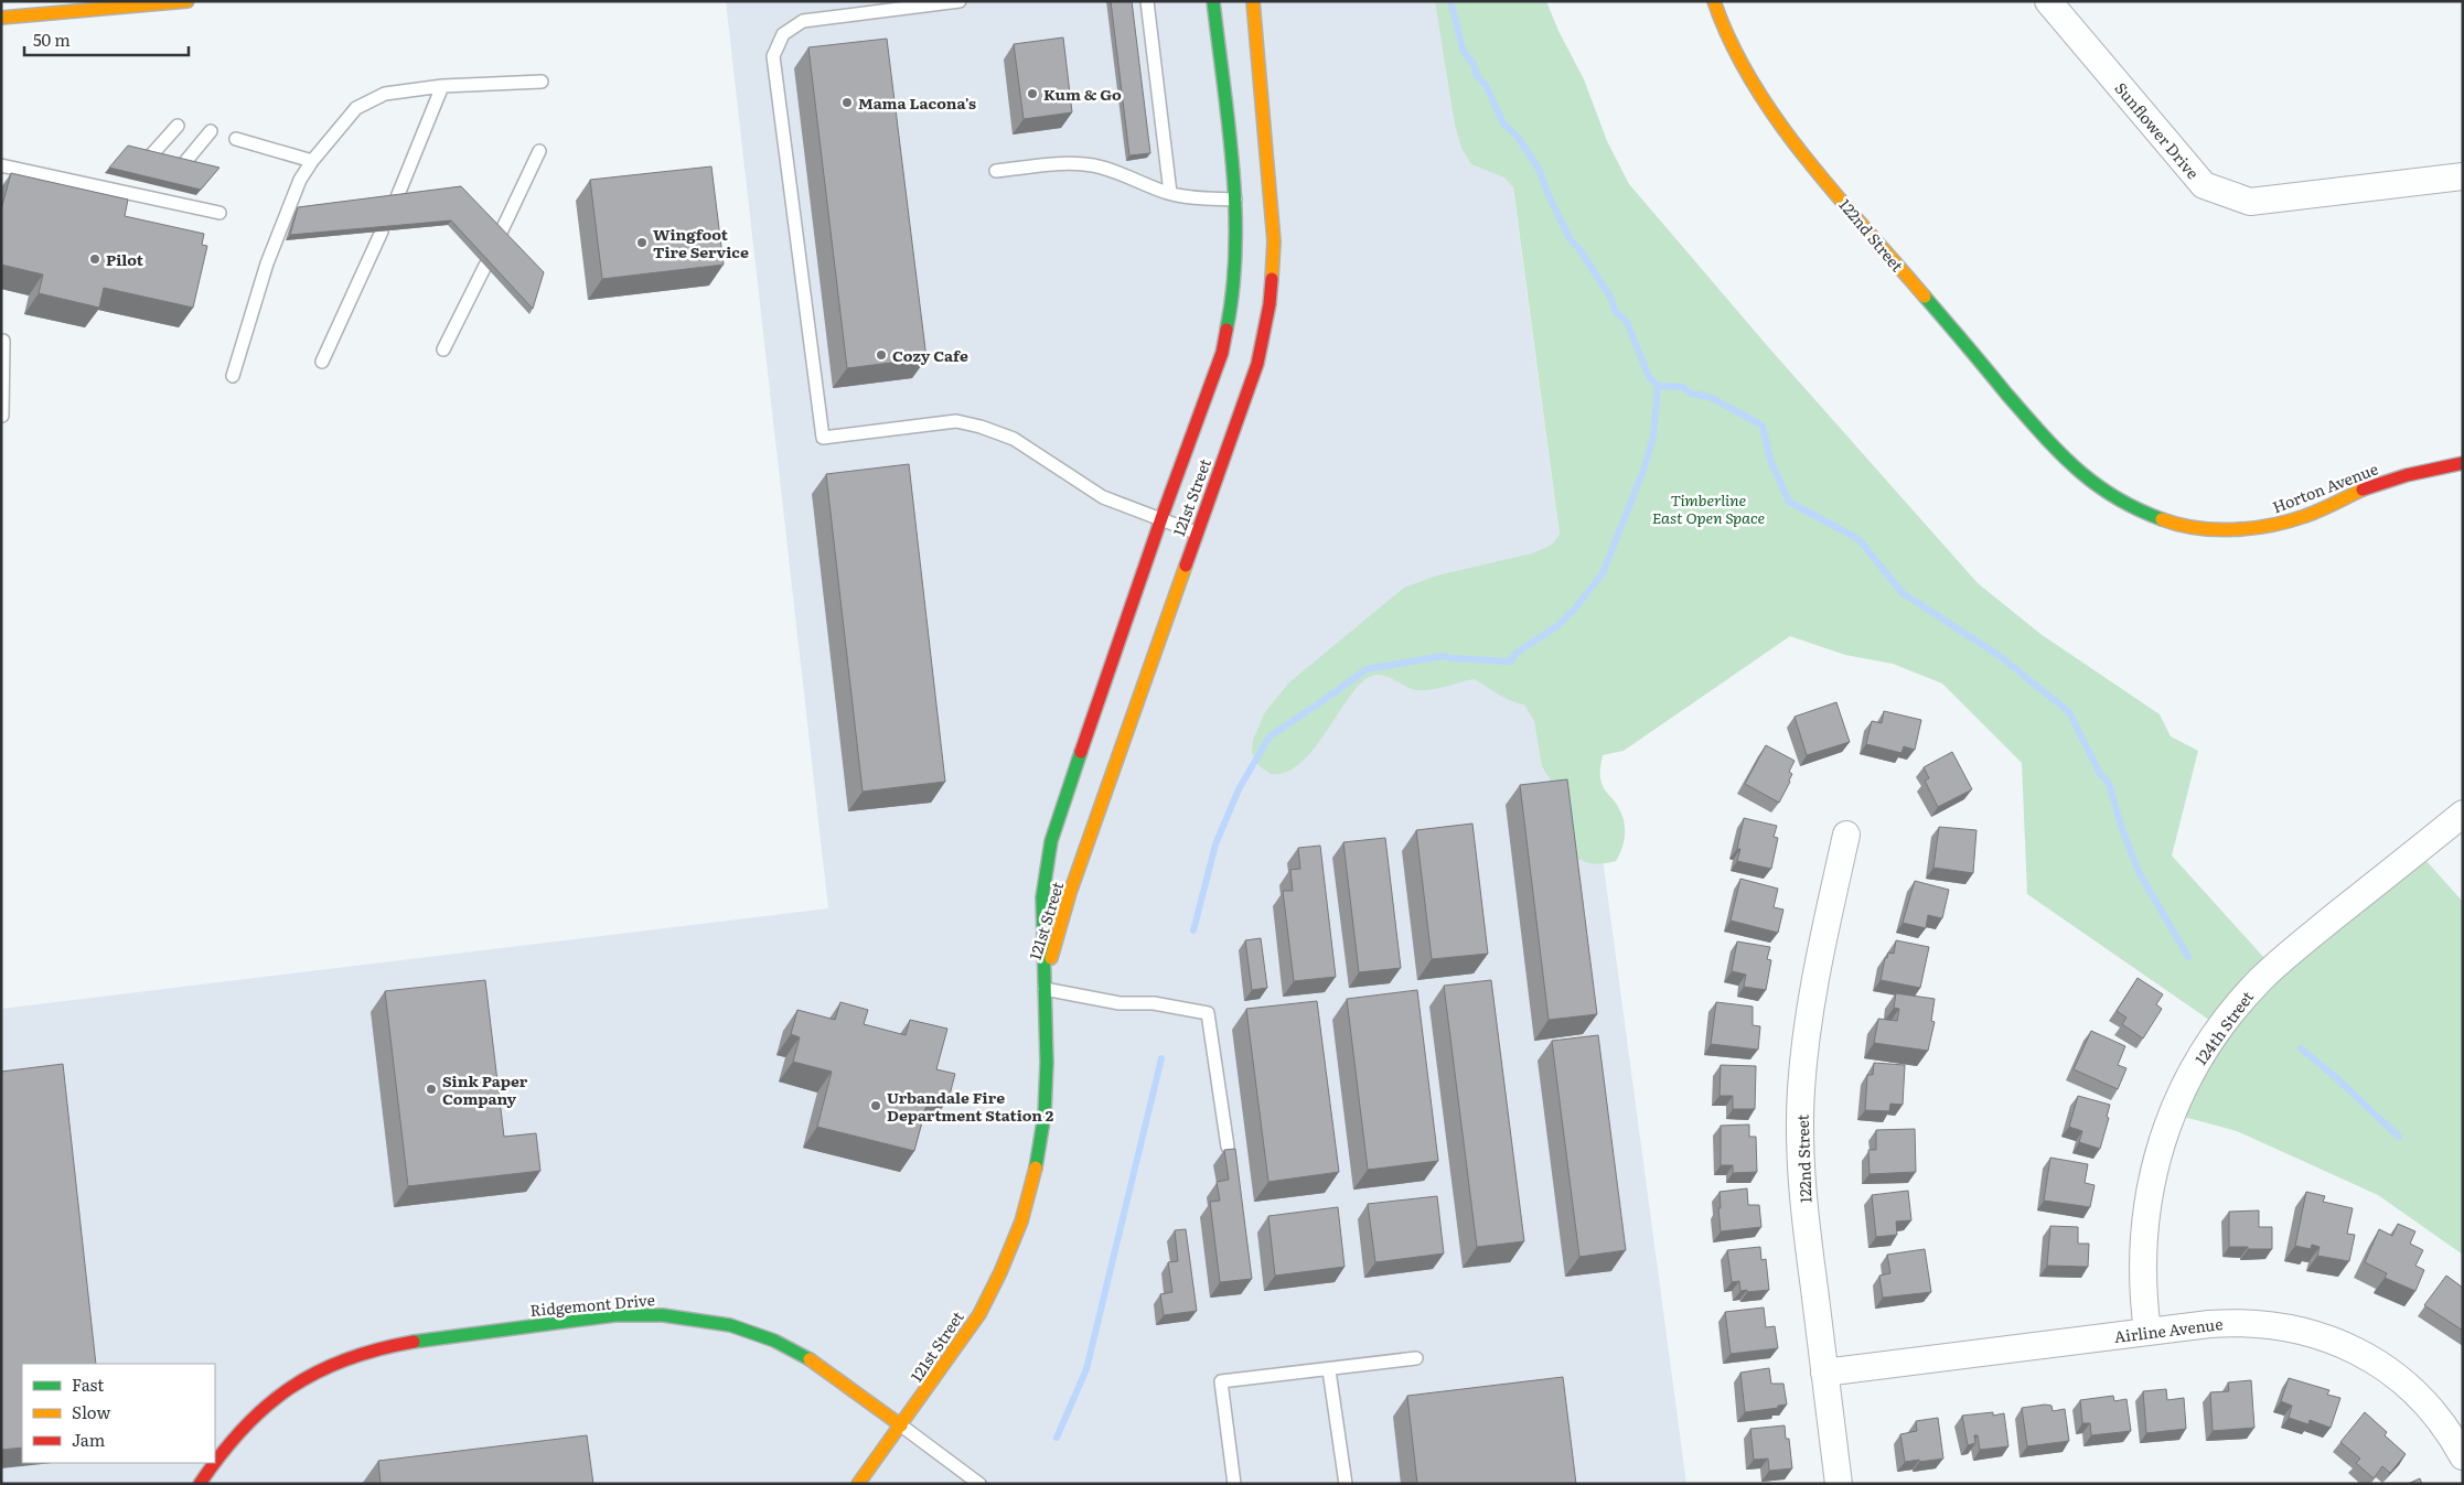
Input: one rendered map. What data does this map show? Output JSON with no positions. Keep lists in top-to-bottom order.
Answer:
{
  "streets": {
    "street": [
      "Sunflower Drive",
      "122nd Street",
      "Horton Avenue",
      "121st Street",
      "124th Street",
      "Ridgemont Drive",
      "Airline Avenue"
    ]
  },
  "crossings": [
    ["122nd Street", "Horton Avenue"],
    ["122nd Street", "Airline Avenue"],
    ["121st Street", "Ridgemont Drive"],
    ["124th Street", "Airline Avenue"]
  ],
  "parks": ["Timberline East Open Space"],
  "places": [
    "Kum & Go",
    "Mama Lacona's",
    "Wingfoot Tire Service",
    "Pilot",
    "Cozy Cafe",
    "Sink Paper Company",
    "Urbandale Fire Department Station 2"
  ],
  "legend": ["Fast", "Slow", "Jam"],
  "scale_bar": "50 m"
}
